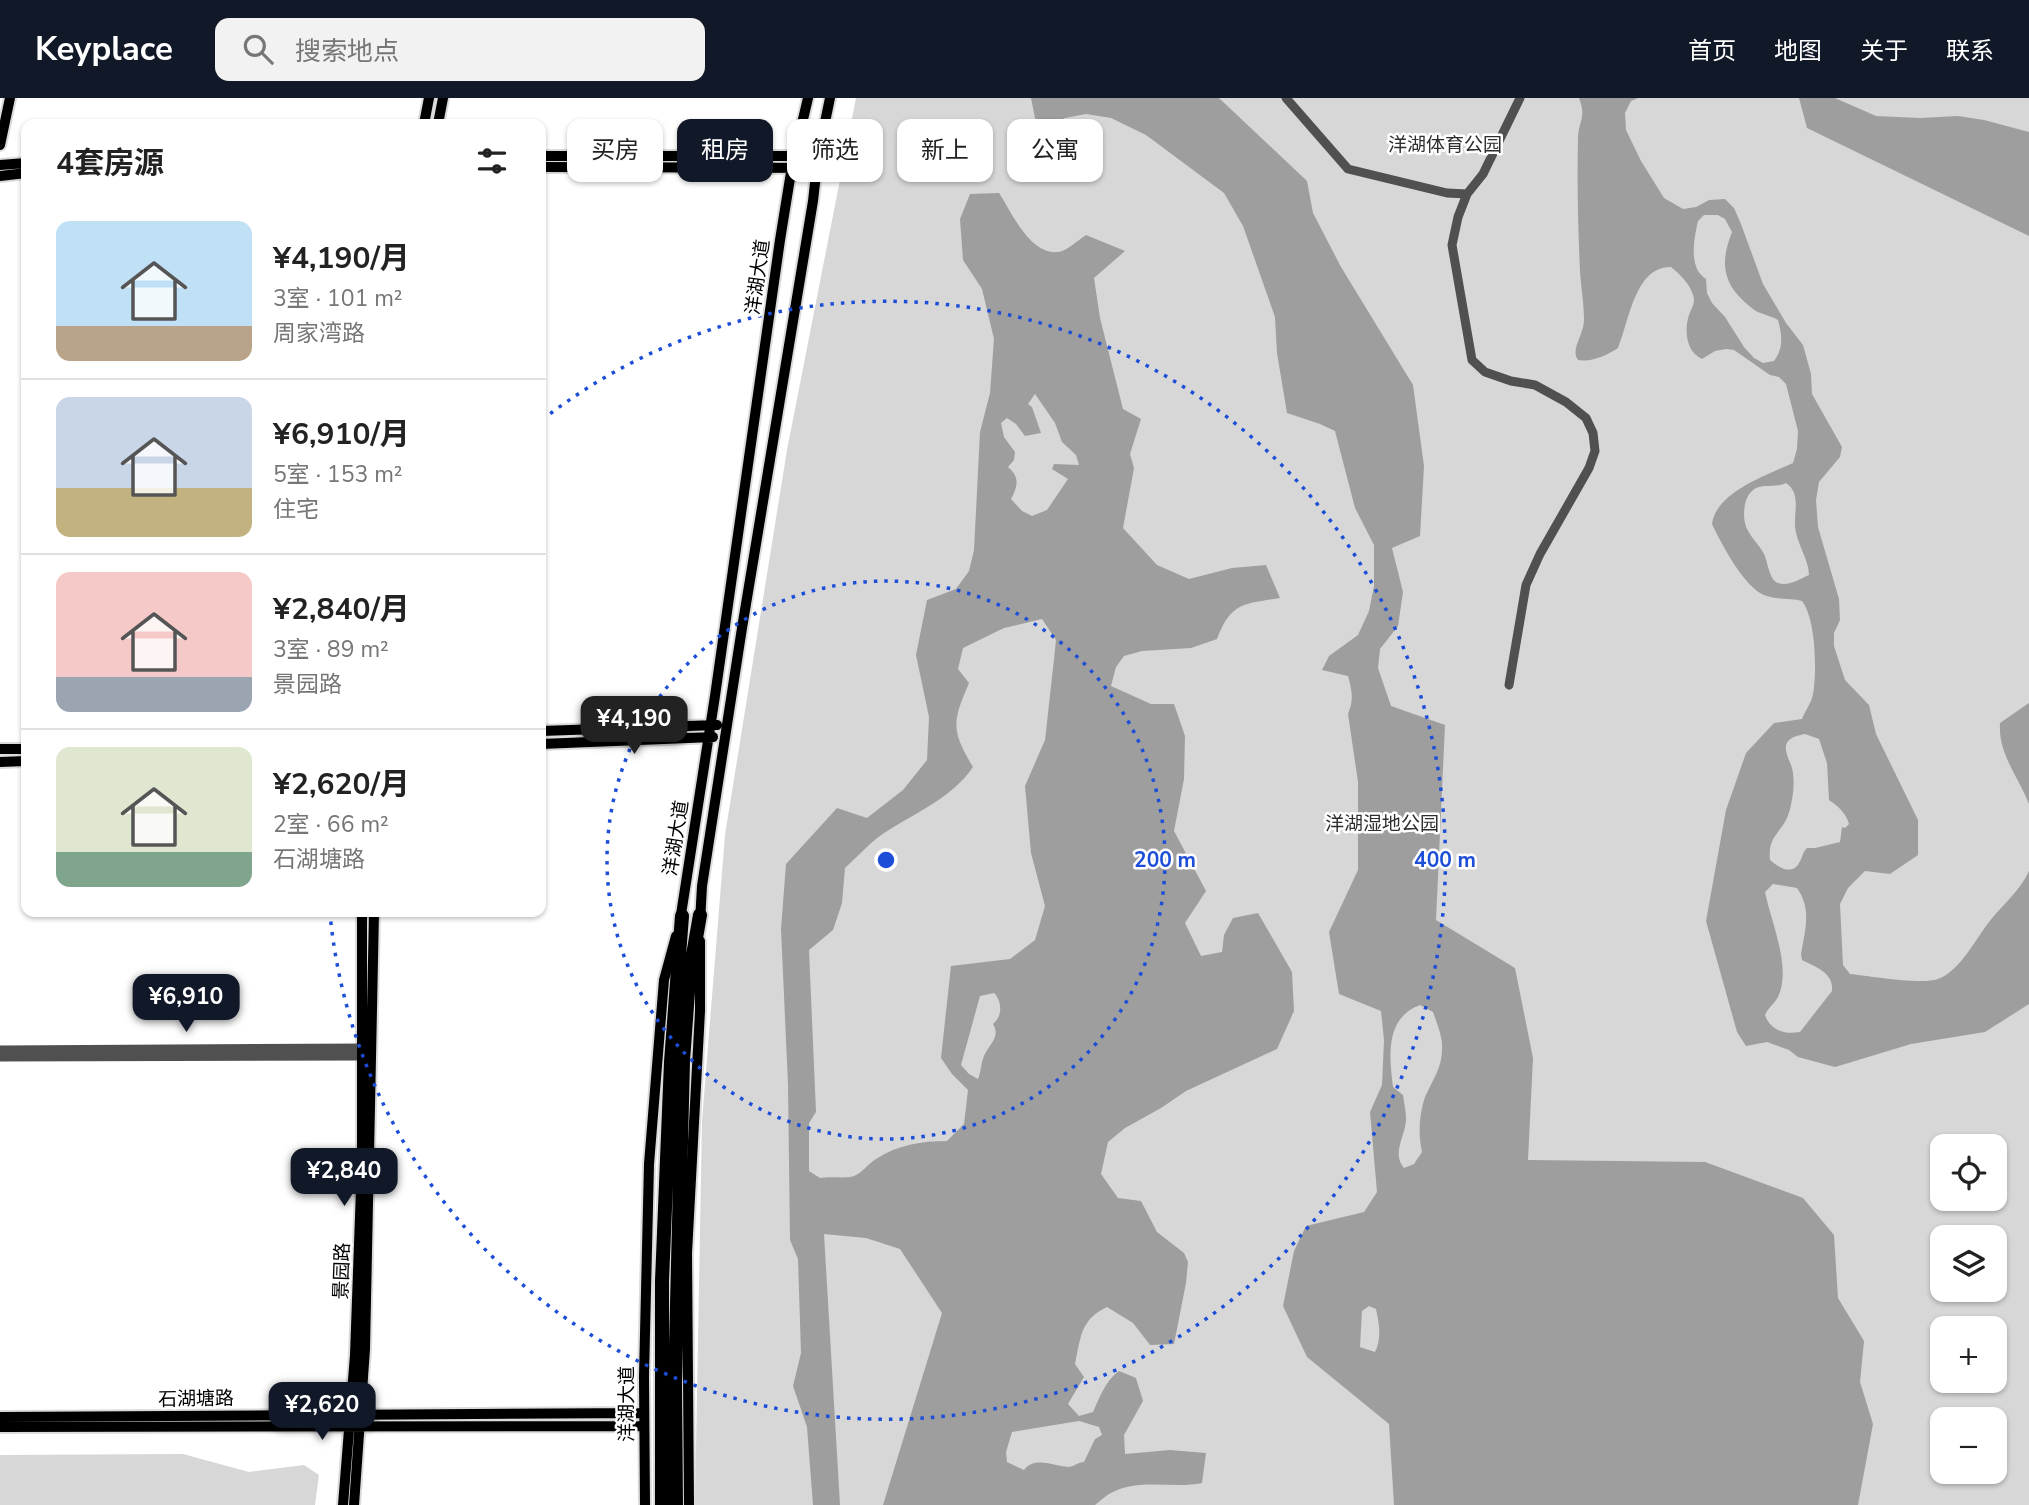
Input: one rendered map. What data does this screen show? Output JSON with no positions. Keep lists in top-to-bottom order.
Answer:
{
  "streets": {
    "main road": ["洋湖大道", "景园路", "石湖塘路"]
  },
  "crossings": [
    ["洋湖大道", "石湖塘路"],
    ["景园路", "石湖塘路"]
  ],
  "parks": ["洋湖体育公园", "洋湖湿地公园"],
  "page": {
    "header": "Keyplace",
    "search": "搜索地点",
    "nav": [
      "首页",
      "地图",
      "关于",
      "联系"
    ],
    "chip": [
      "买房",
      "租房",
      "筛选",
      "新上",
      "公寓"
    ],
    "heading": "4套房源",
    "list": [
      {
        "name": "¥4,190/月",
        "note": "3室 · 101 m² · 周家湾路"
      },
      {
        "name": "¥6,910/月",
        "note": "5室 · 153 m² · 住宅"
      },
      {
        "name": "¥2,840/月",
        "note": "3室 · 89 m² · 景园路"
      },
      {
        "name": "¥2,620/月",
        "note": "2室 · 66 m² · 石湖塘路"
      }
    ],
    "price": [
      "¥4,190",
      "¥6,910",
      "¥2,840",
      "¥2,620"
    ],
    "map_buttons": ["+", "−"]
  },
  "rings": ["200 m", "400 m"]
}
